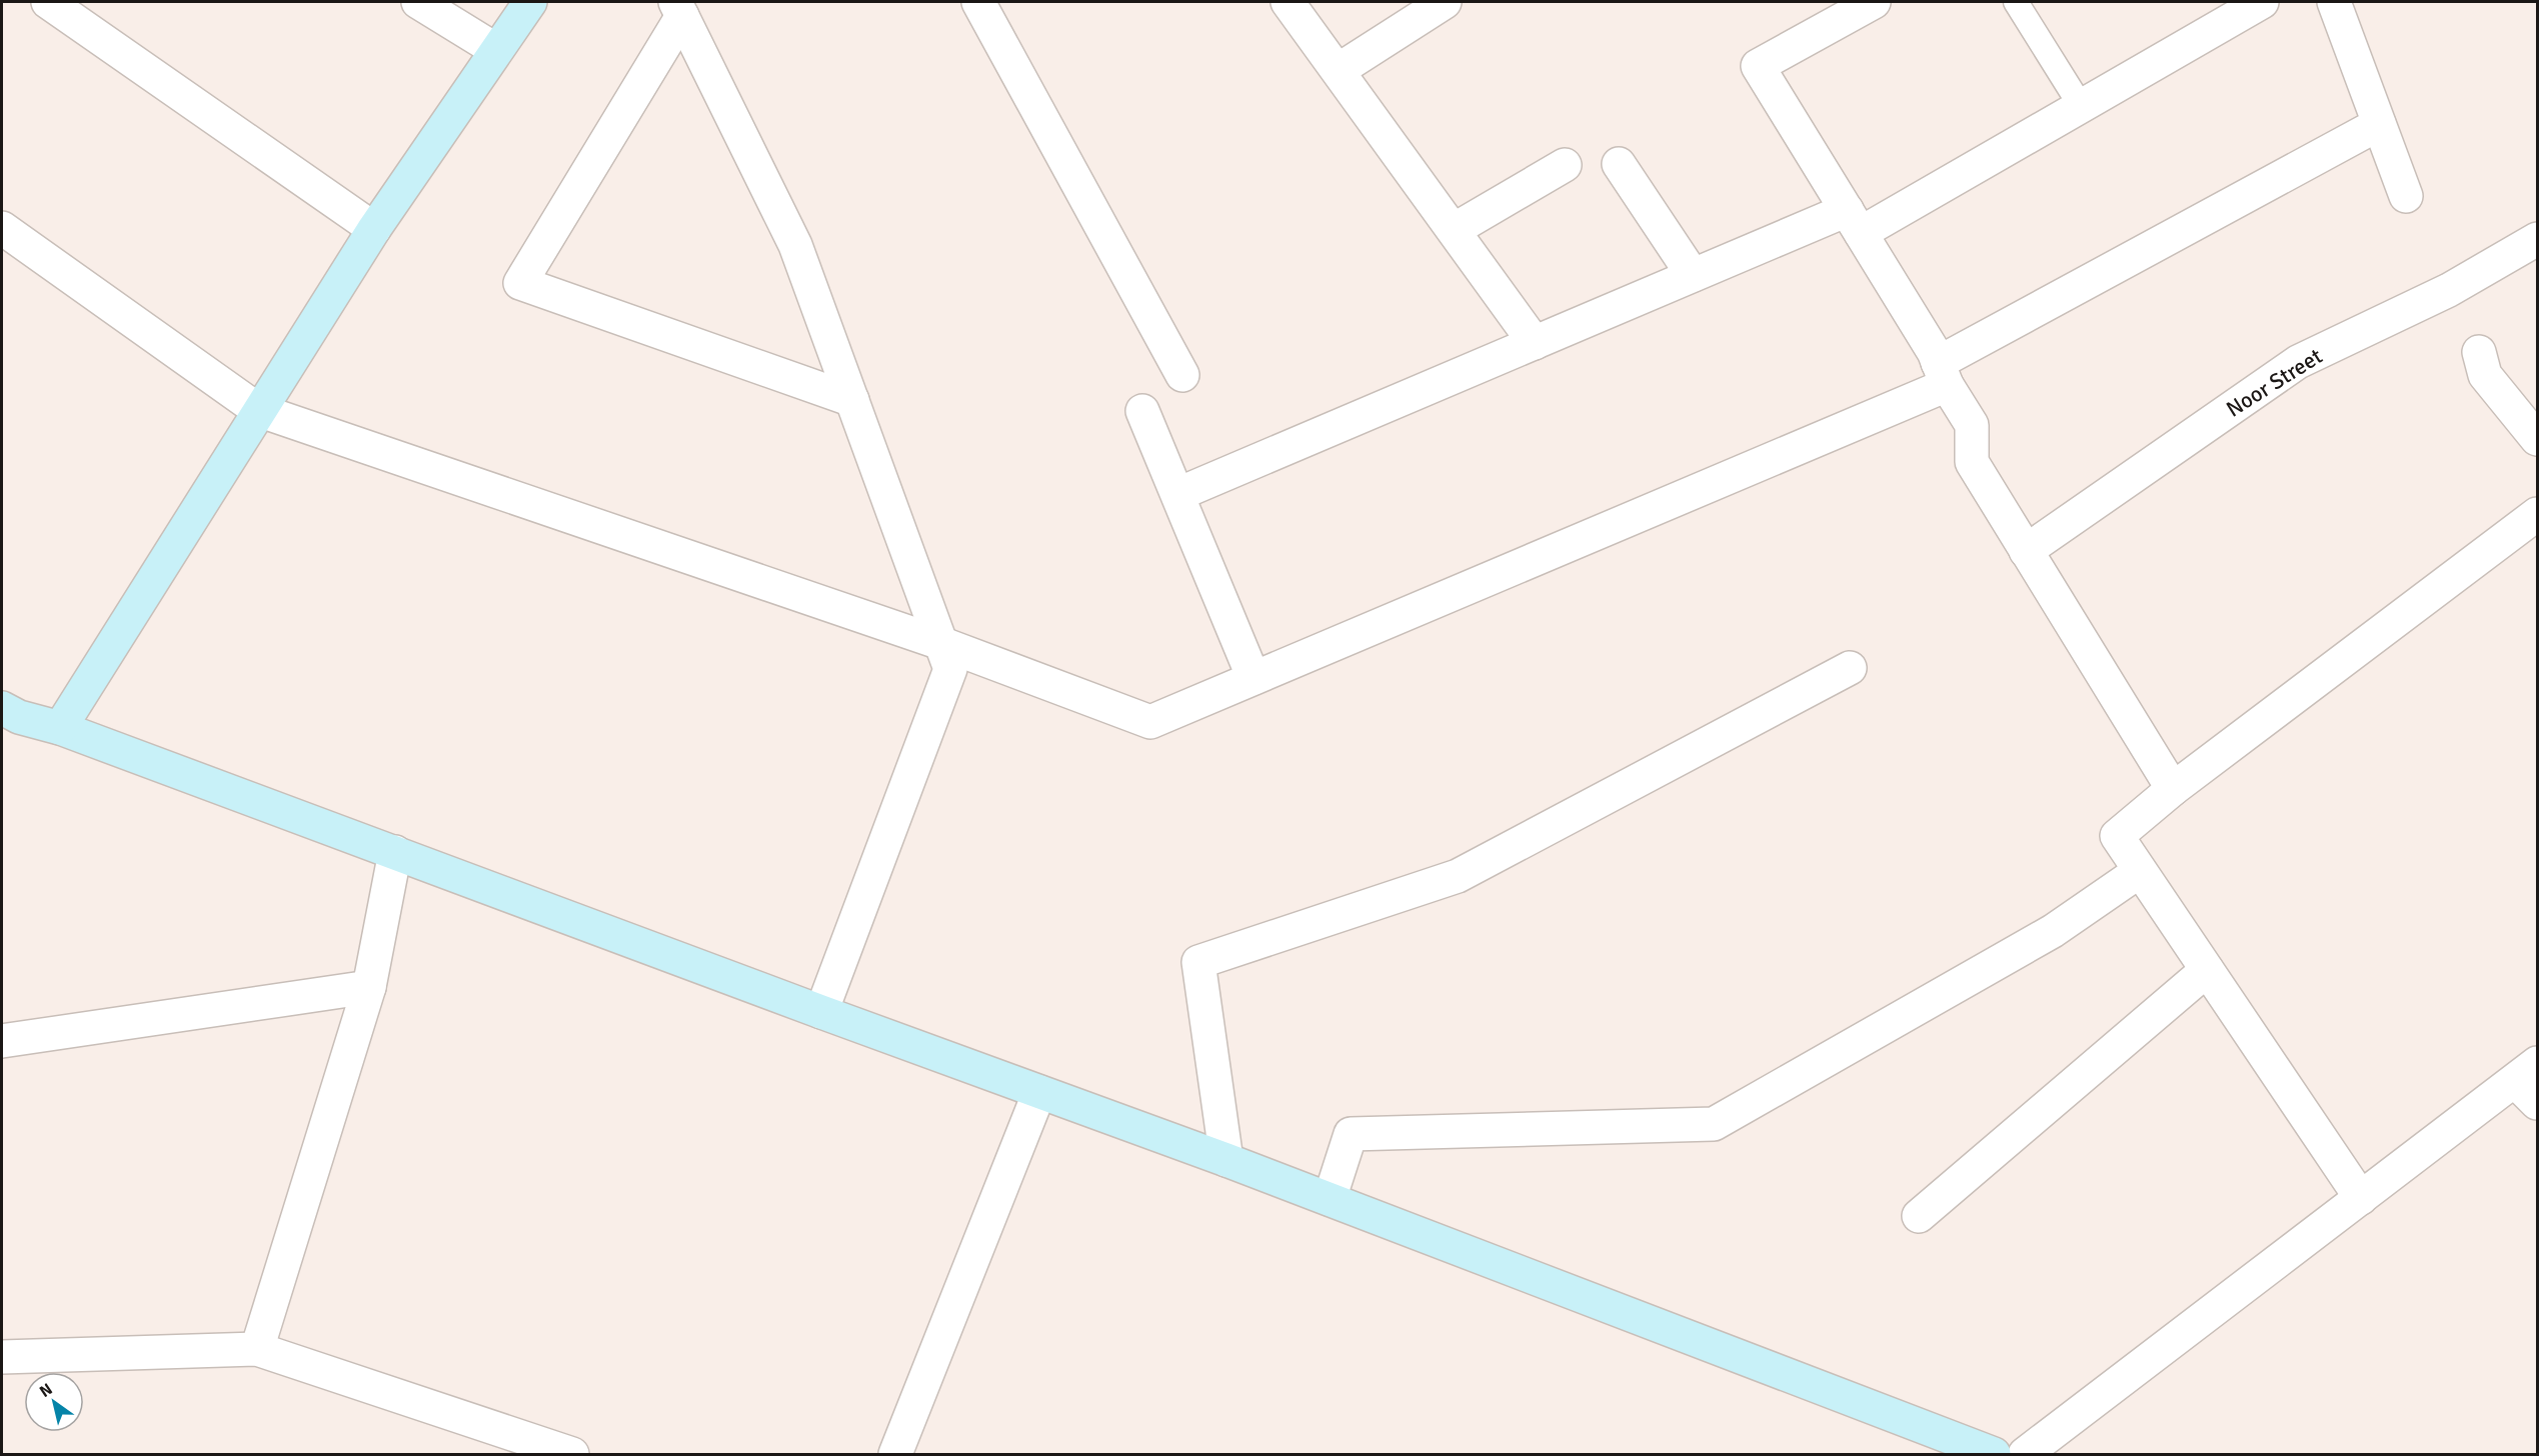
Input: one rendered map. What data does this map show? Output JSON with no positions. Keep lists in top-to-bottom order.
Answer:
{
  "streets": {
    "street": ["Noor Street"]
  },
  "north": "top left"
}
